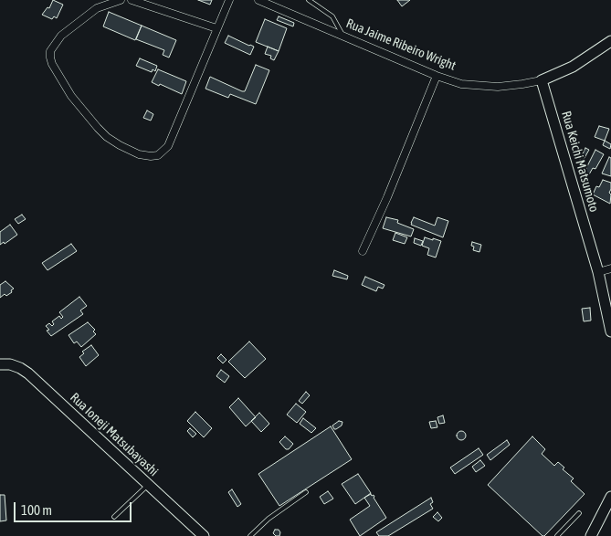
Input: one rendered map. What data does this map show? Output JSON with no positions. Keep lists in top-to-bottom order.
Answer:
{
  "streets": {
    "main road": ["Rua Jaime Ribeiro Wright", "Rua Keichi Matsumoto", "Rua Ioneji Matsubayashi"]
  },
  "crossings": [
    ["Rua Jaime Ribeiro Wright", "Rua Keichi Matsumoto"]
  ],
  "scale_bar": "100 m"
}
